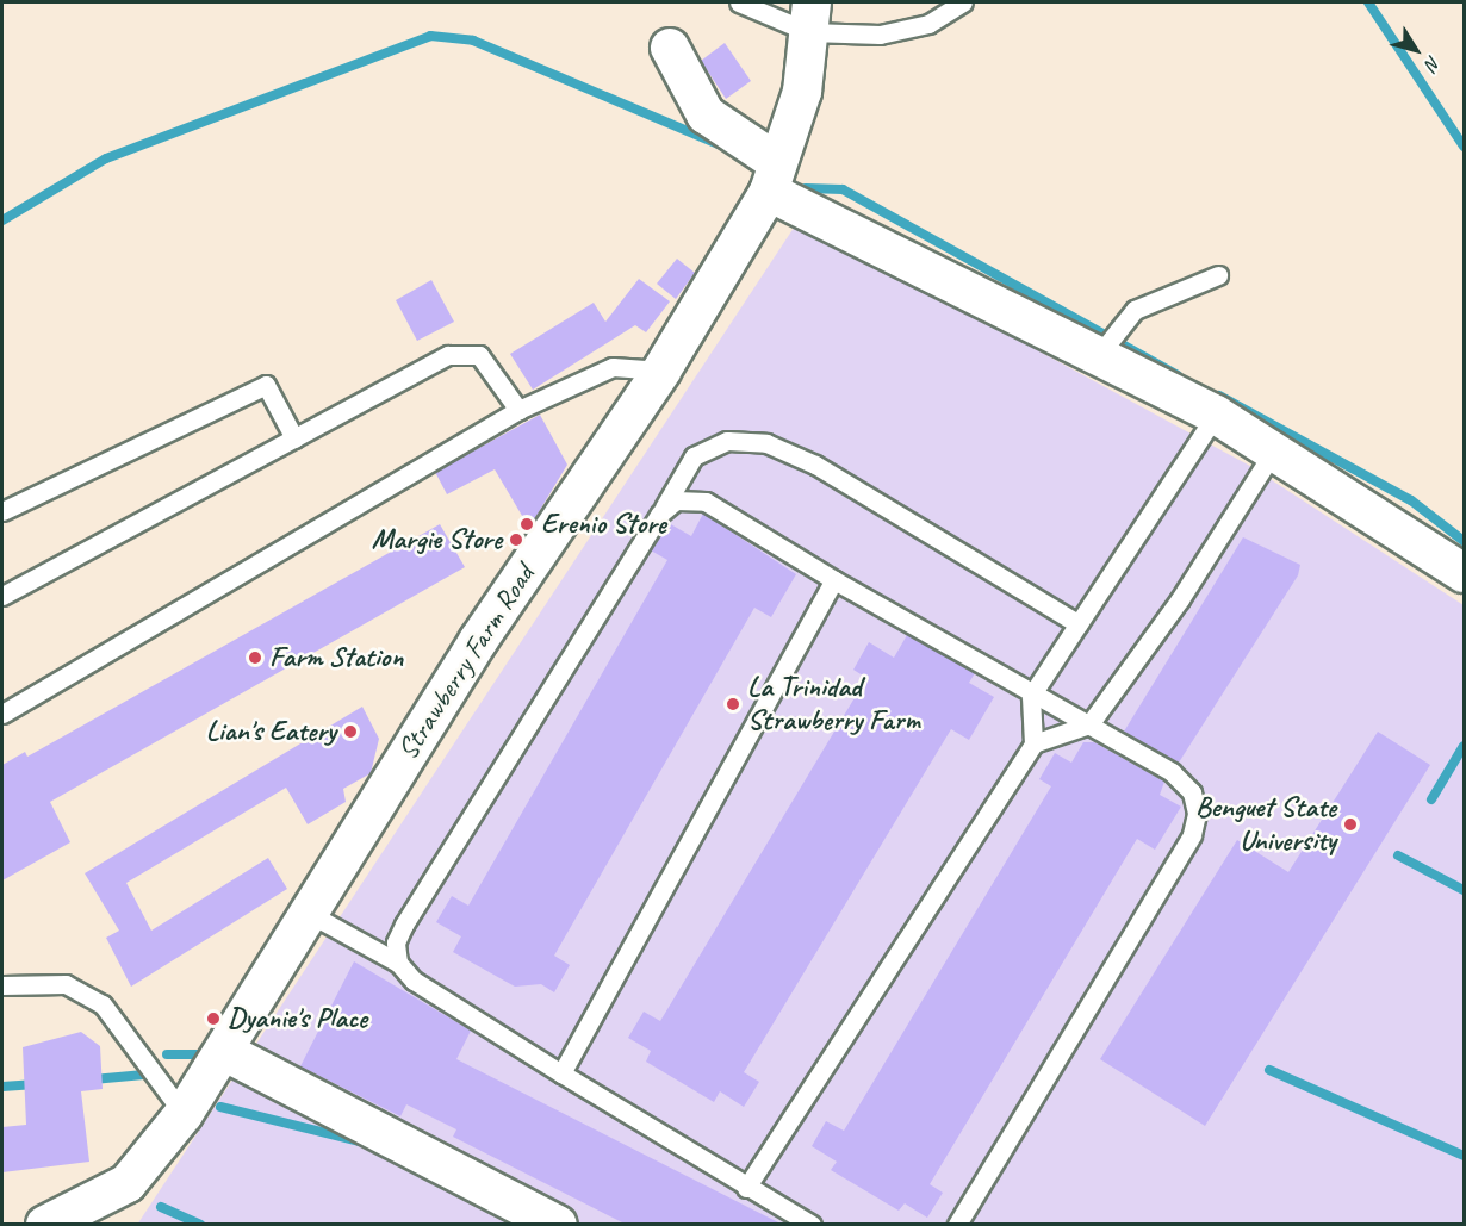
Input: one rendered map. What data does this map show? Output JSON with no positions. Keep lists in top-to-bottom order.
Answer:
{
  "streets": {
    "street": ["Strawberry Farm Road"]
  },
  "places": [
    "Erenio Store",
    "Margie Store",
    "Farm Station",
    "La Trinidad Strawberry Farm",
    "Lian's Eatery",
    "Benguet State University",
    "Dyanie's Place"
  ],
  "north": "bottom right"
}
